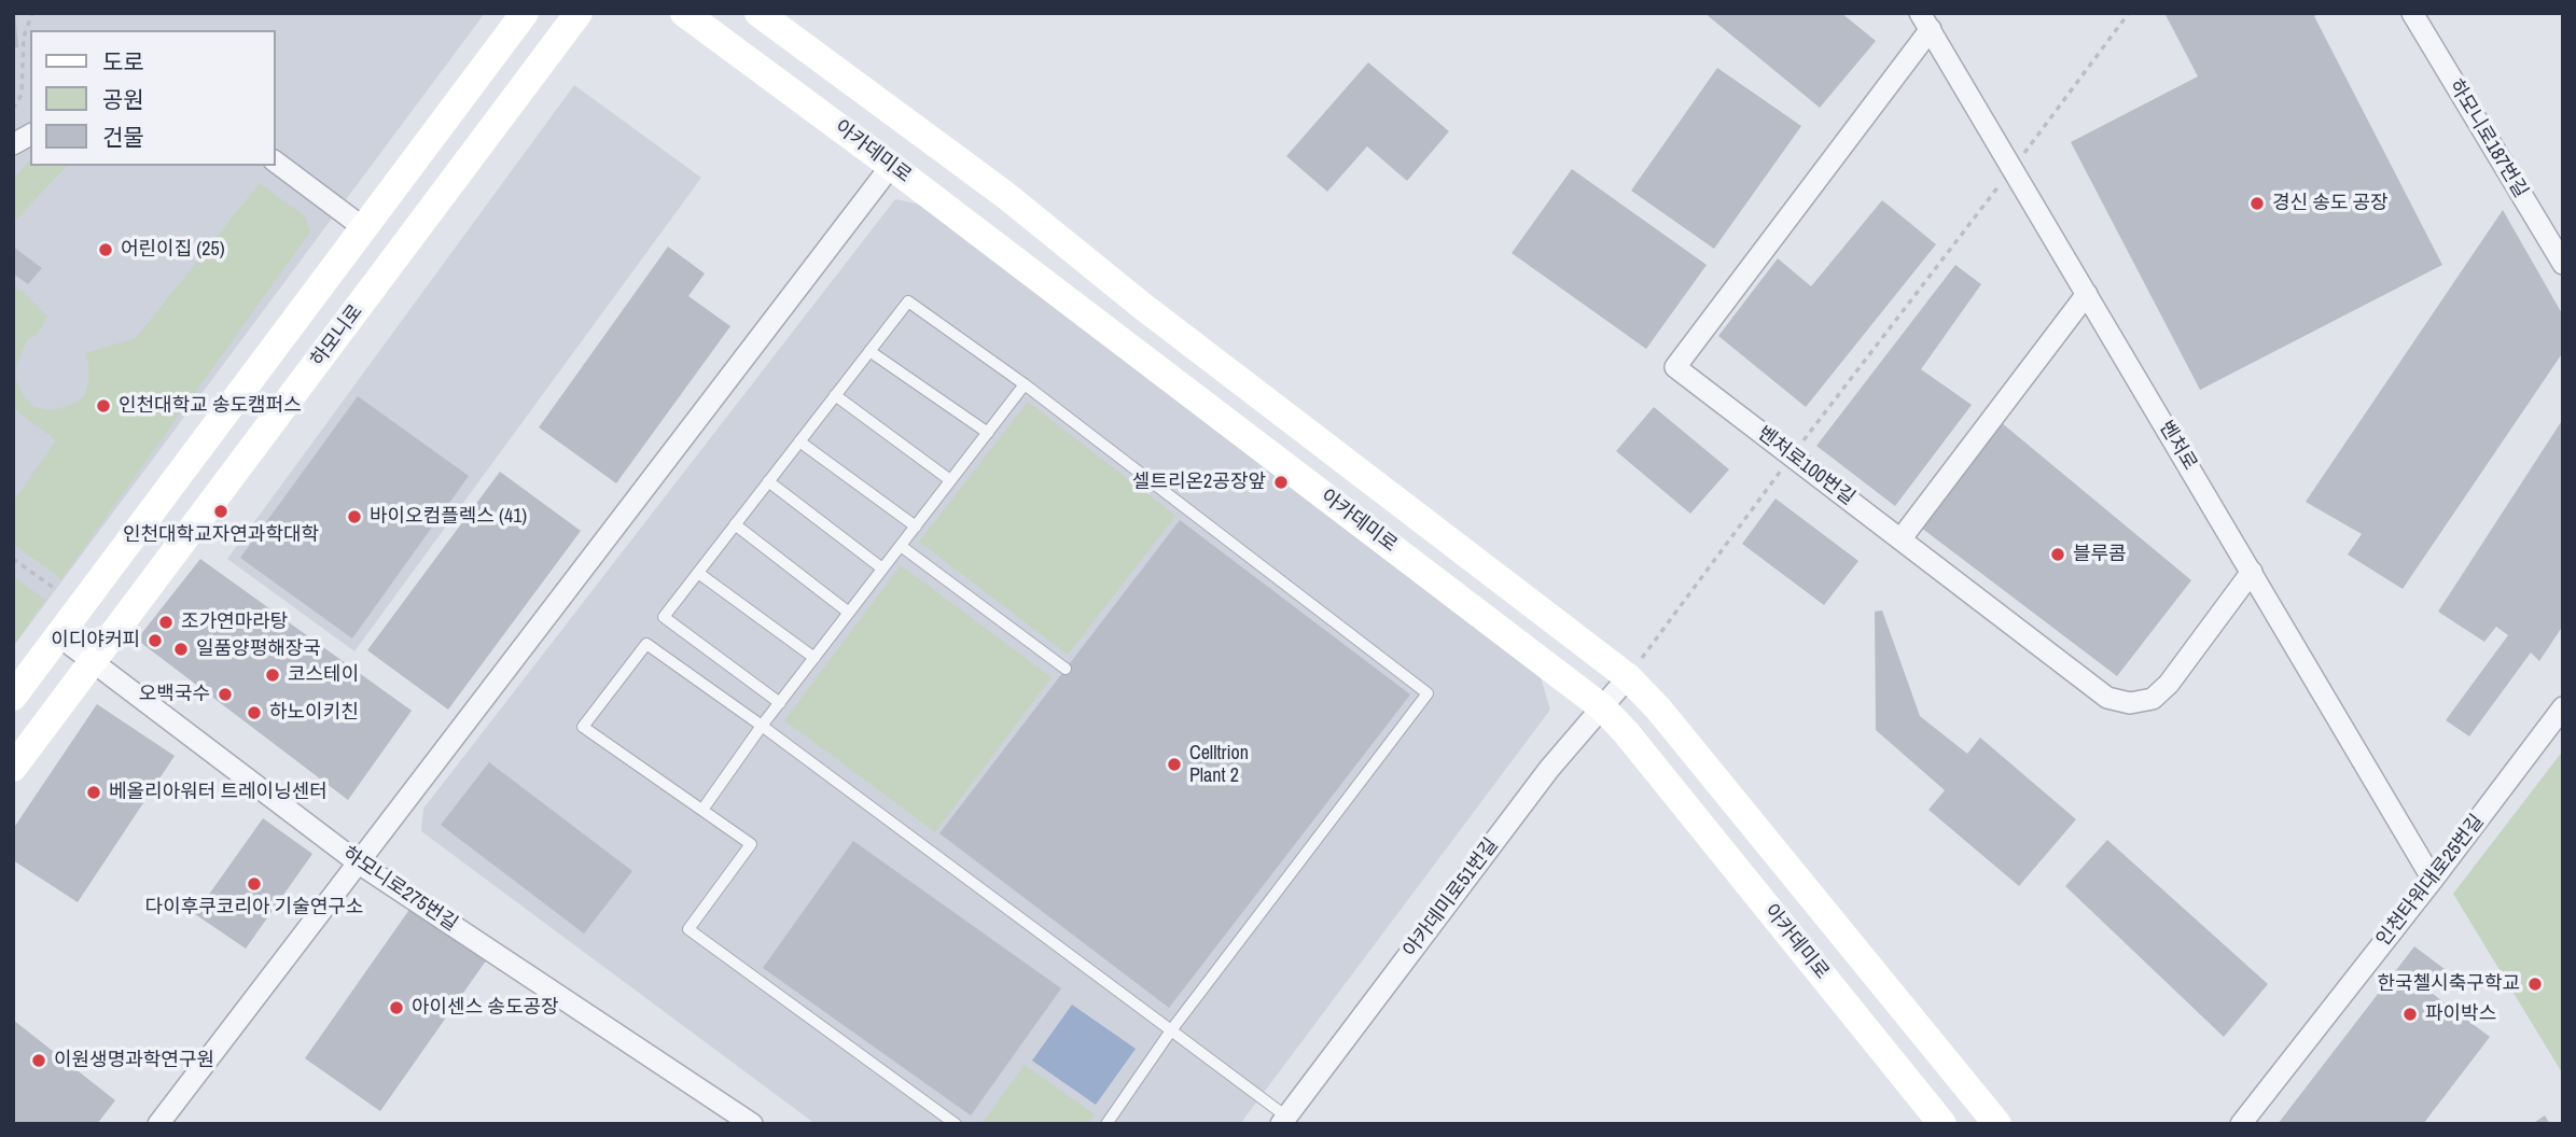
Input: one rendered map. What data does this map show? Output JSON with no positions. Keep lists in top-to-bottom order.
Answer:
{
  "streets": {
    "main road": ["아카데미로", "하모니로"],
    "street": [
      "하모니로187번길",
      "벤처로",
      "벤처로100번길",
      "인천타워대로25번길",
      "하모니로275번길",
      "아카데미로51번길"
    ]
  },
  "crossings": [
    ["아카데미로", "아카데미로51번길"],
    ["하모니로", "하모니로275번길"],
    ["벤처로", "벤처로100번길"],
    ["벤처로", "인천타워대로25번길"]
  ],
  "places": [
    "경신 송도 공장",
    "어린이집 (25)",
    "인천대학교 송도캠퍼스",
    "셀트리온2공장앞",
    "인천대학교자연과학대학",
    "바이오컴플렉스 (41)",
    "블루콤",
    "조가연마라탕",
    "이디야커피",
    "일품양평해장국",
    "코스테이",
    "오백국수",
    "하노이키친",
    "Celltrion Plant 2",
    "베올리아워터 트레이닝센터",
    "다이후쿠코리아 기술연구소",
    "한국첼시축구학교",
    "아이센스 송도공장",
    "파이박스",
    "이원생명과학연구원"
  ],
  "legend": ["도로", "공원", "건물"]
}
